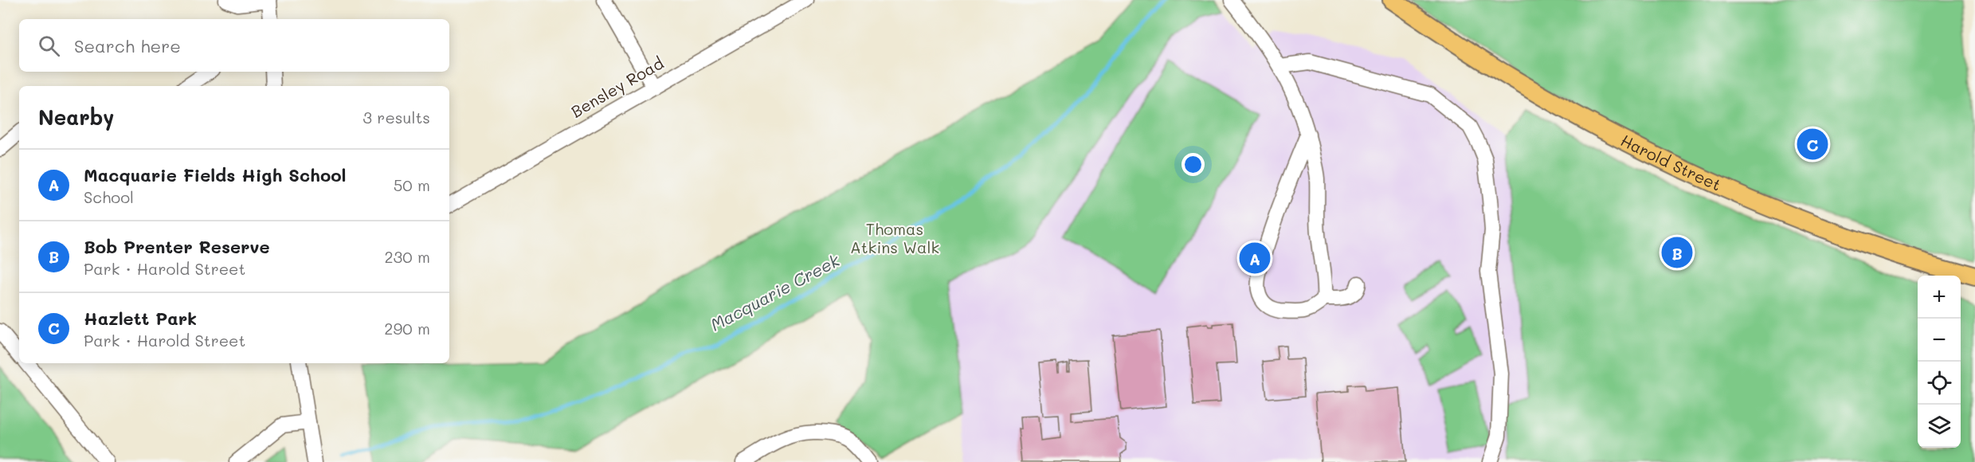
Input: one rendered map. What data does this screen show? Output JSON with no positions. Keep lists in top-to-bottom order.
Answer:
{
  "streets": {
    "main road": ["Harold Street"],
    "street": ["Bensley Road"]
  },
  "water": ["Macquarie Creek"],
  "parks": ["Thomas Atkins Walk"],
  "page": {
    "search": "Search here",
    "heading": ["Nearby", "3 results"],
    "pins": ["C", "B", "A"],
    "list": [
      {
        "mark": "A",
        "name": "Macquarie Fields High School",
        "note": "School",
        "value": "50 m"
      },
      {
        "mark": "B",
        "name": "Bob Prenter Reserve",
        "note": "Park · Harold Street",
        "value": "230 m"
      },
      {
        "mark": "C",
        "name": "Hazlett Park",
        "note": "Park · Harold Street",
        "value": "290 m"
      }
    ],
    "map_buttons": ["+", "−"]
  }
}
